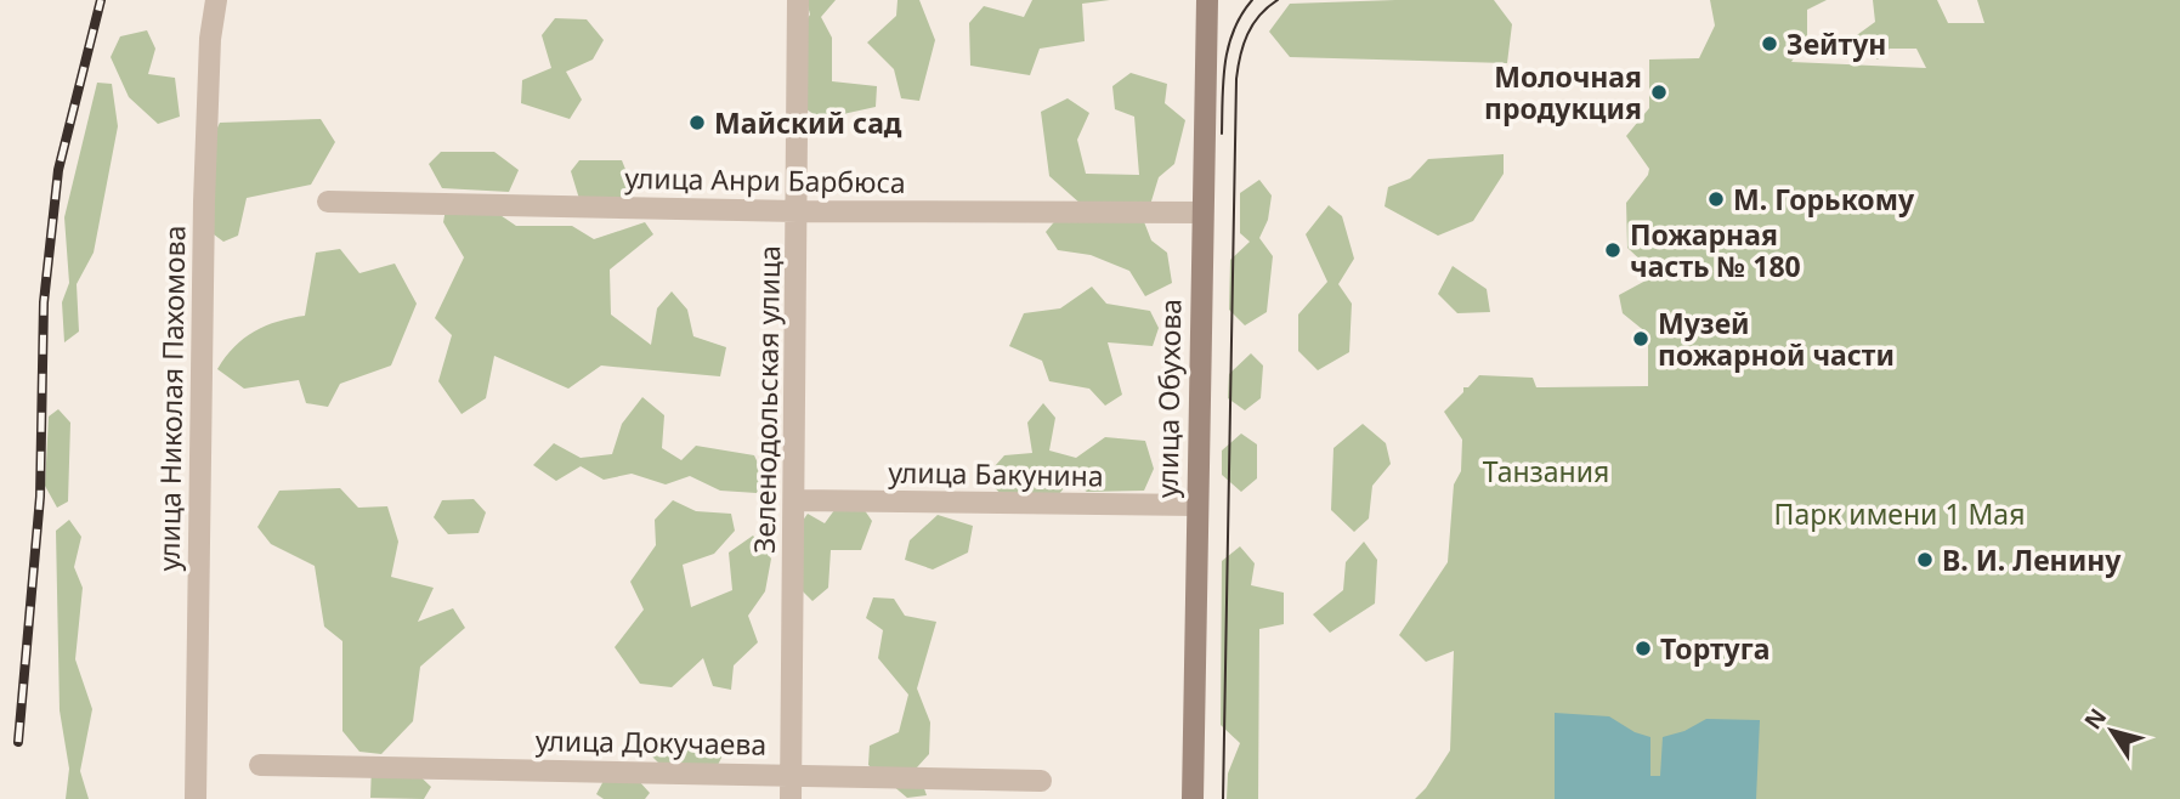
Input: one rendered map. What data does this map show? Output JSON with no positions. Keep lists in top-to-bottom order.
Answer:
{
  "streets": {
    "street": [
      "улица Анри Барбюса",
      "улица Николая Пахомова",
      "улица Обухова",
      "Зеленодольская улица",
      "улица Бакунина",
      "улица Докучаева"
    ]
  },
  "crossings": [
    ["улица Анри Барбюса", "улица Обухова"],
    ["улица Анри Барбюса", "Зеленодольская улица"],
    ["улица Обухова", "улица Бакунина"],
    ["Зеленодольская улица", "улица Бакунина"],
    ["Зеленодольская улица", "улица Докучаева"]
  ],
  "parks": ["Танзания", "Парк имени 1 Мая"],
  "places": [
    "Зейтун",
    "Молочная продукция",
    "Майский сад",
    "М. Горькому",
    "Пожарная часть № 180",
    "Музей пожарной части",
    "В. И. Ленину",
    "Тортуга"
  ],
  "north": "top left"
}
